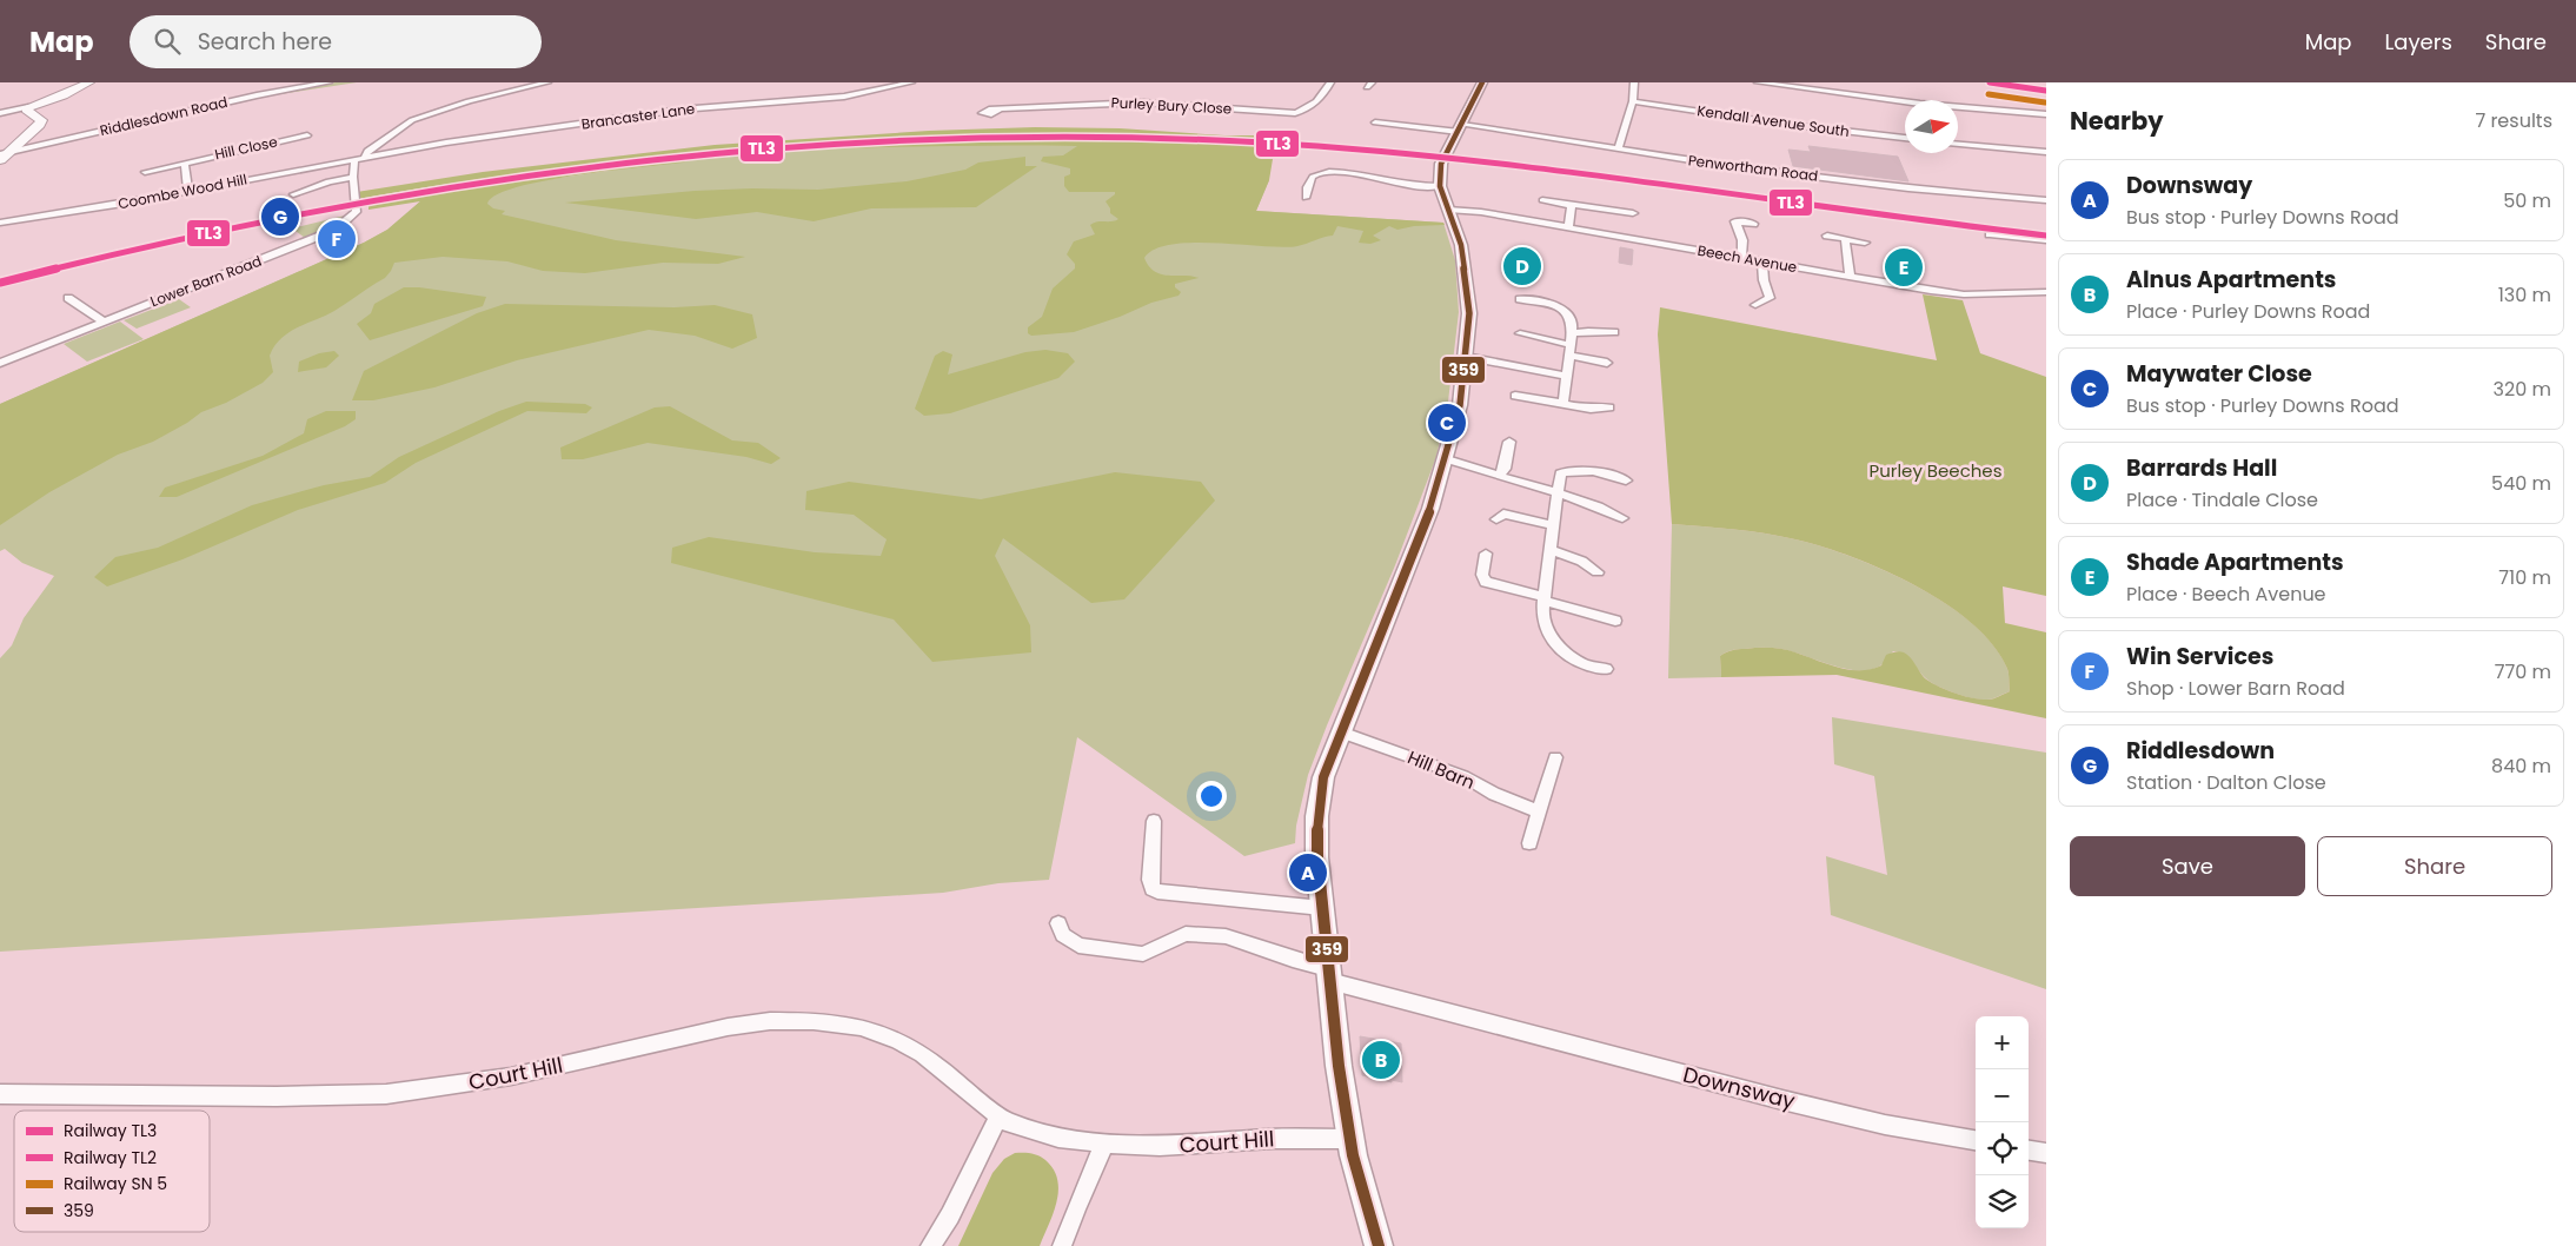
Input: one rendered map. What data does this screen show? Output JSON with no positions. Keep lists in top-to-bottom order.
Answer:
{
  "streets": {
    "street": [
      "Purley Bury Close",
      "Riddlesdown Road",
      "Brancaster Lane",
      "Kendall Avenue South",
      "Hill Close",
      "Penwortham Road",
      "Coombe Wood Hill",
      "Beech Avenue",
      "Lower Barn Road",
      "Hill Barn",
      "Court Hill",
      "Downsway"
    ]
  },
  "crossings": [
    ["Brancaster Lane", "Coombe Wood Hill"],
    ["Coombe Wood Hill", "Lower Barn Road"]
  ],
  "parks": ["Purley Beeches"],
  "lines": ["rail line TL2", "transit line 359", "rail line TL3"],
  "legend": [
    "Railway TL3",
    "Railway TL2",
    "Railway SN 5",
    "359"
  ],
  "north": "right",
  "page": {
    "header": "Map",
    "search": "Search here",
    "nav": ["Map", "Layers", "Share"],
    "heading": ["Nearby", "7 results"],
    "list": [
      {
        "mark": "A",
        "name": "Downsway",
        "note": "Bus stop · Purley Downs Road",
        "value": "50 m"
      },
      {
        "mark": "B",
        "name": "Alnus Apartments",
        "note": "Place · Purley Downs Road",
        "value": "130 m"
      },
      {
        "mark": "C",
        "name": "Maywater Close",
        "note": "Bus stop · Purley Downs Road",
        "value": "320 m"
      },
      {
        "mark": "D",
        "name": "Barrards Hall",
        "note": "Place · Tindale Close",
        "value": "540 m"
      },
      {
        "mark": "E",
        "name": "Shade Apartments",
        "note": "Place · Beech Avenue",
        "value": "710 m"
      },
      {
        "mark": "F",
        "name": "Win Services",
        "note": "Shop · Lower Barn Road",
        "value": "770 m"
      },
      {
        "mark": "G",
        "name": "Riddlesdown",
        "note": "Station · Dalton Close",
        "value": "840 m"
      }
    ],
    "pins": [
      "G",
      "F",
      "D",
      "E",
      "C",
      "A",
      "B"
    ],
    "buttons": ["Save", "Share"],
    "map_buttons": ["+", "−"]
  }
}
